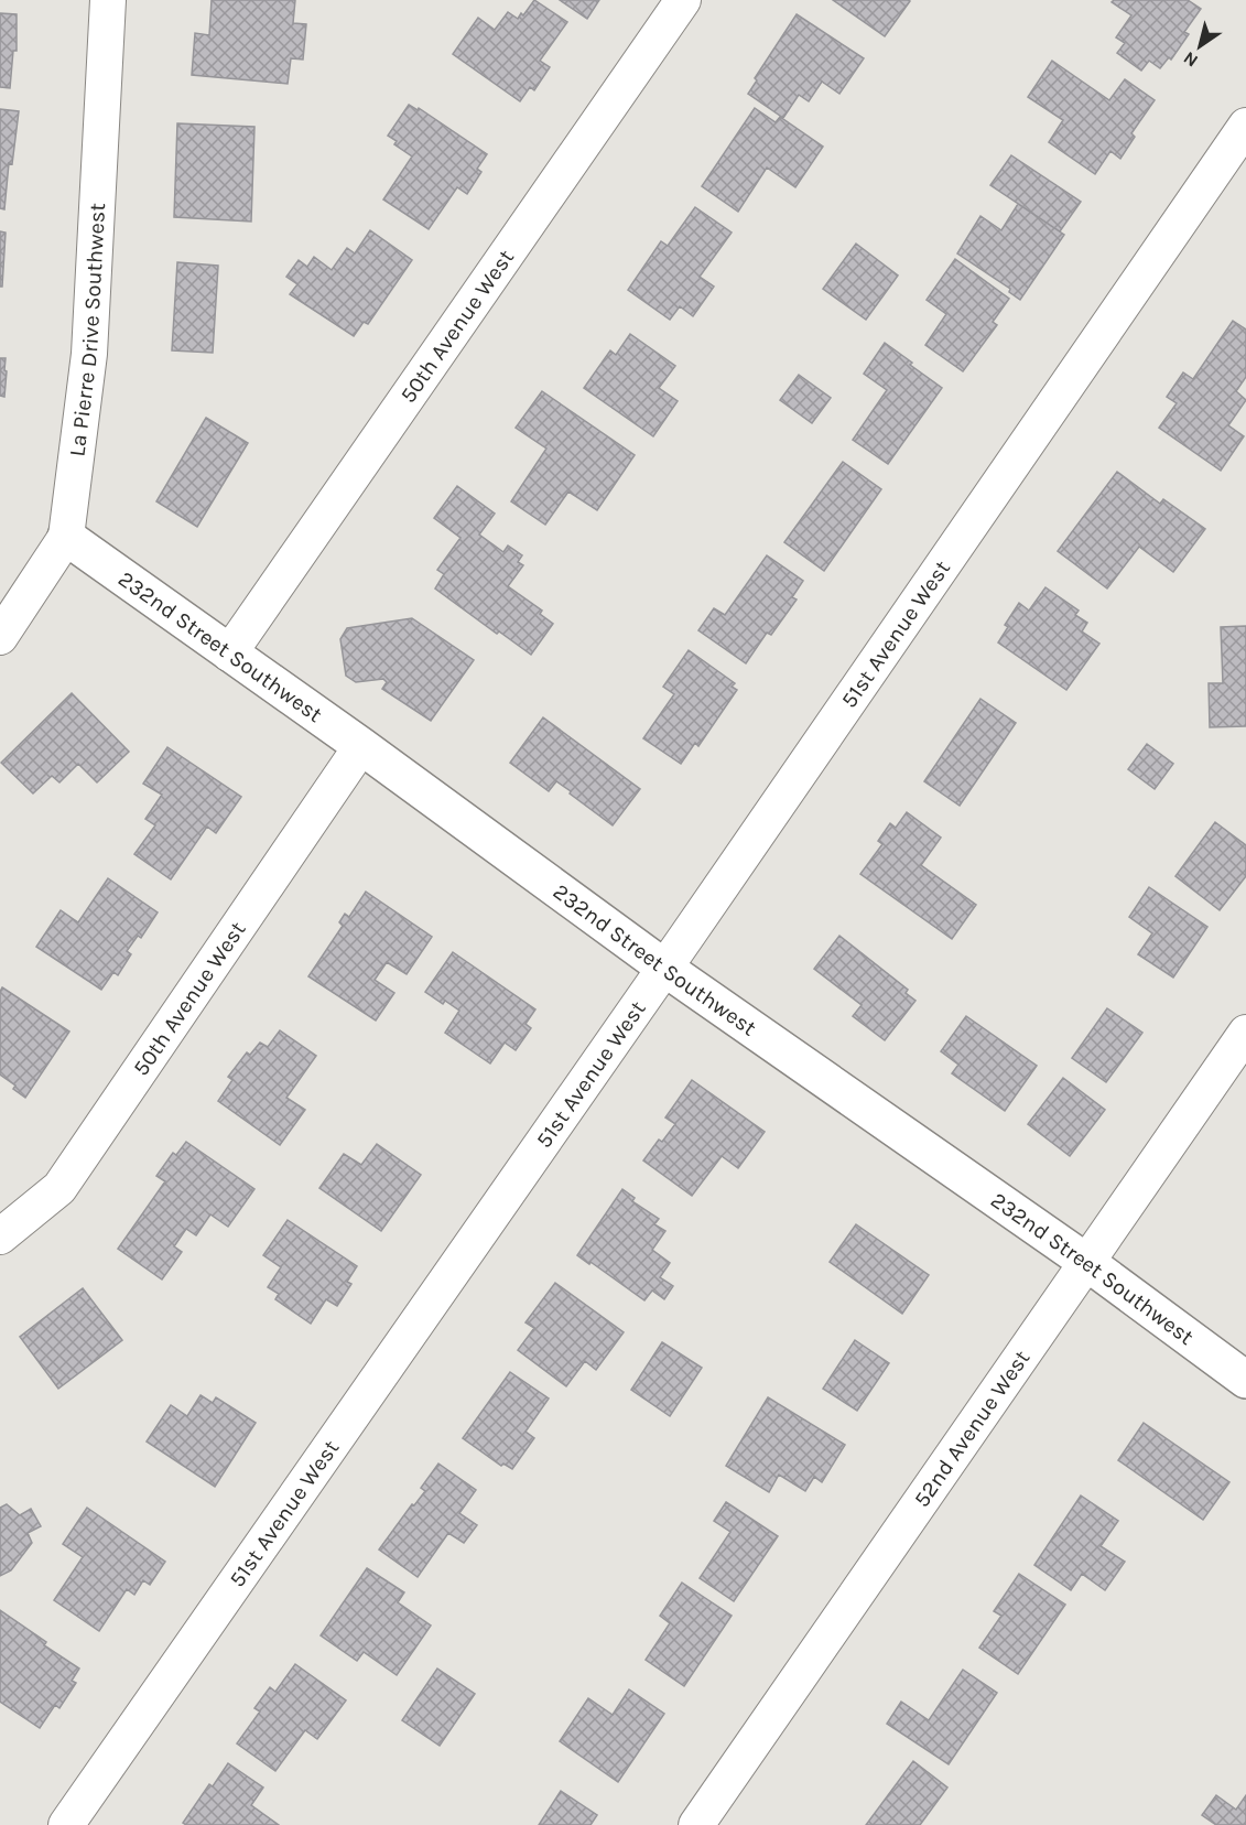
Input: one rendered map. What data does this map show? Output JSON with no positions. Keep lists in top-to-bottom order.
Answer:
{
  "streets": {
    "street": [
      "50th Avenue West",
      "La Pierre Drive Southwest",
      "51st Avenue West",
      "232nd Street Southwest",
      "52nd Avenue West"
    ]
  },
  "crossings": [
    ["50th Avenue West", "232nd Street Southwest"],
    ["La Pierre Drive Southwest", "232nd Street Southwest"],
    ["51st Avenue West", "232nd Street Southwest"],
    ["232nd Street Southwest", "52nd Avenue West"]
  ],
  "north": "bottom left"
}
